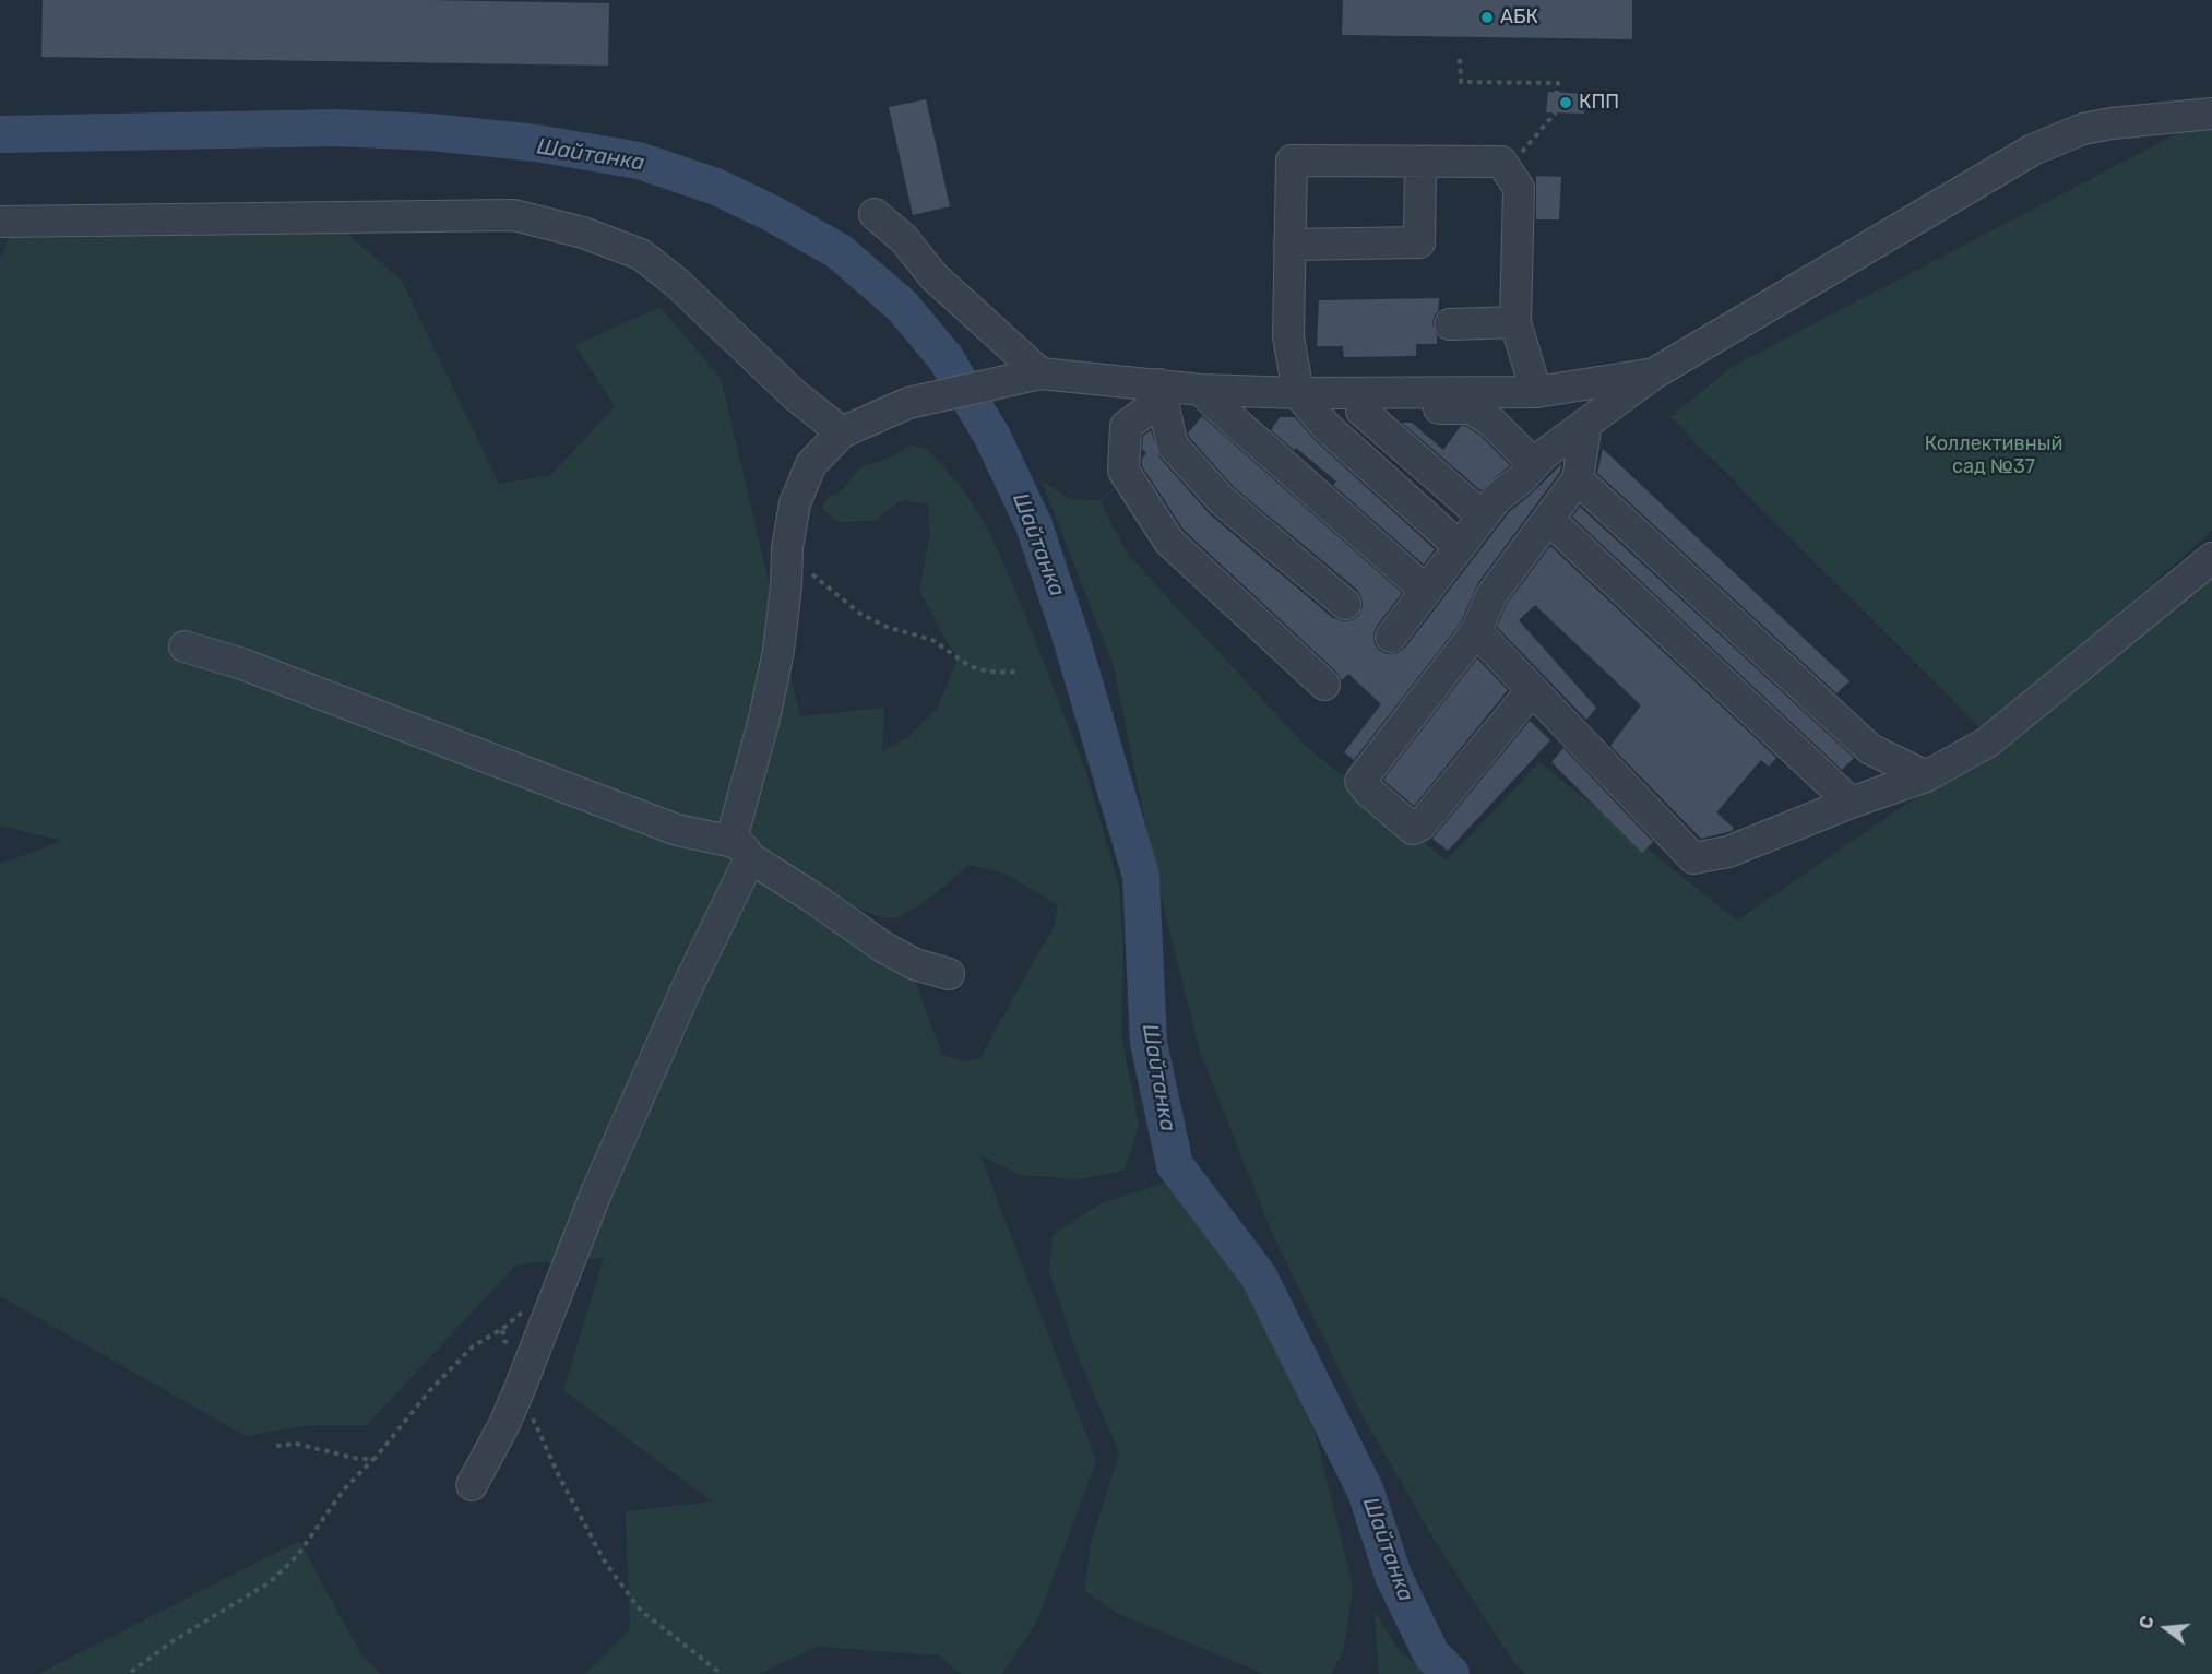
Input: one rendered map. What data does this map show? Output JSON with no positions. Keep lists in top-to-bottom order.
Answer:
{
  "water": ["Шайтанка"],
  "parks": ["Коллективный сад №37"],
  "places": ["АБК", "КПП"],
  "north": "left"
}
